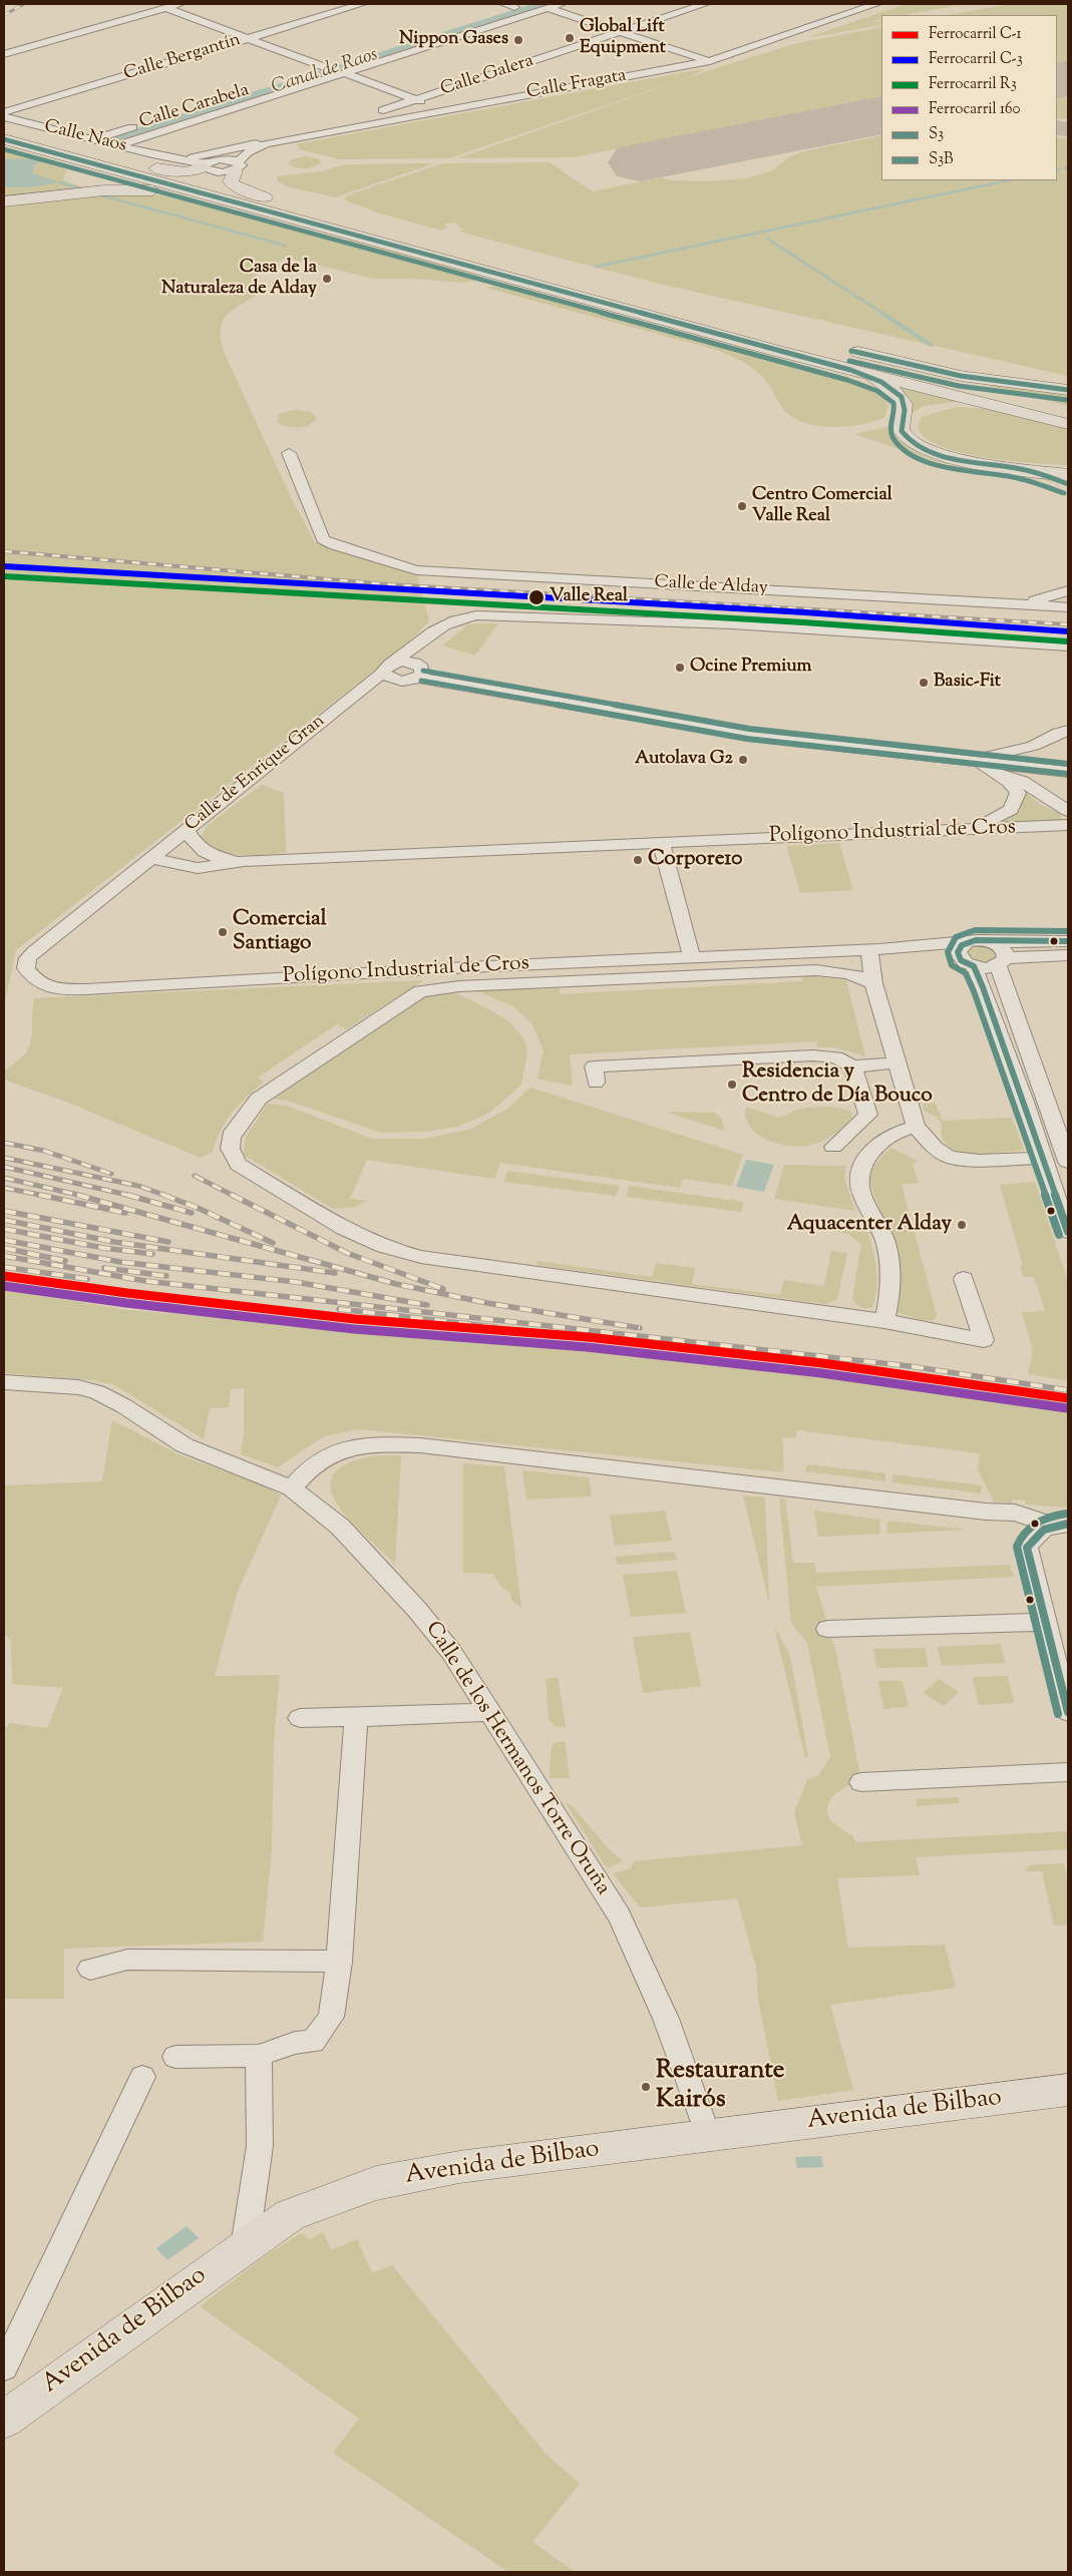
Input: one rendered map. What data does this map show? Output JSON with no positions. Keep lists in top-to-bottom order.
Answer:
{
  "streets": {
    "main road": ["Avenida de Bilbao"],
    "street": [
      "Calle Bergantín",
      "Calle Galera",
      "Calle Fragata",
      "Calle Carabela",
      "Calle Naos",
      "Calle de Alday",
      "Calle de Enrique Gran",
      "Polígono Industrial de Cros",
      "Calle de los Hermanos Torre Oruña"
    ]
  },
  "crossings": [
    ["Calle Galera", "Calle Fragata"],
    ["Calle Galera", "Calle Naos"],
    ["Calle Carabela", "Calle Naos"],
    ["Calle de Enrique Gran", "Polígono Industrial de Cros"],
    ["Calle de los Hermanos Torre Oruña", "Avenida de Bilbao"]
  ],
  "water": ["Canal de Raos"],
  "places": [
    "Global Lift Equipment",
    "Nippon Gases",
    "Casa de la Naturaleza de Alday",
    "Centro Comercial Valle Real",
    "Valle Real",
    "Ocine Premium",
    "Basic-Fit",
    "Autolava G2",
    "Corpore10",
    "Comercial Santiago",
    "Residencia y Centro de Día Bouco",
    "Aquacenter Alday",
    "Restaurante Kairós"
  ],
  "lines": [
    "transit line S3",
    "transit line S3B",
    "rail line C-3",
    "rail line R3",
    "rail line C-1",
    "rail line 160"
  ],
  "legend": [
    "Ferrocarril C-1",
    "Ferrocarril C-3",
    "Ferrocarril R3",
    "Ferrocarril 160",
    "S3",
    "S3B"
  ]
}
